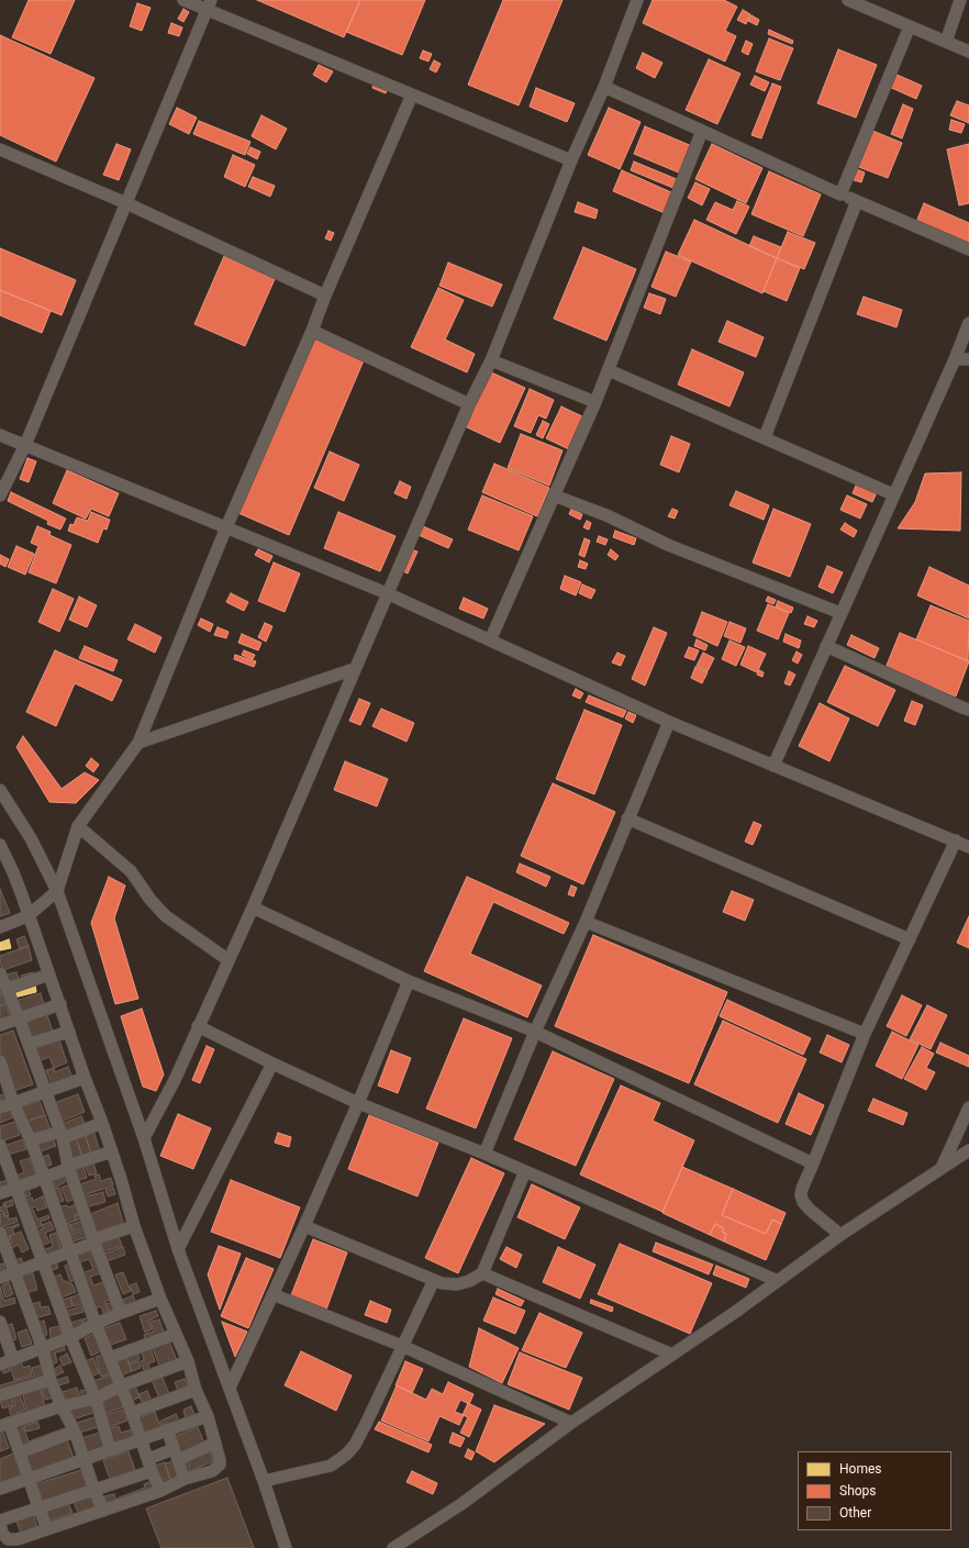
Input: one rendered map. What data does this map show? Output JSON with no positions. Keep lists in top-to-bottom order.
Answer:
{
  "legend": ["Homes", "Shops", "Other"]
}
